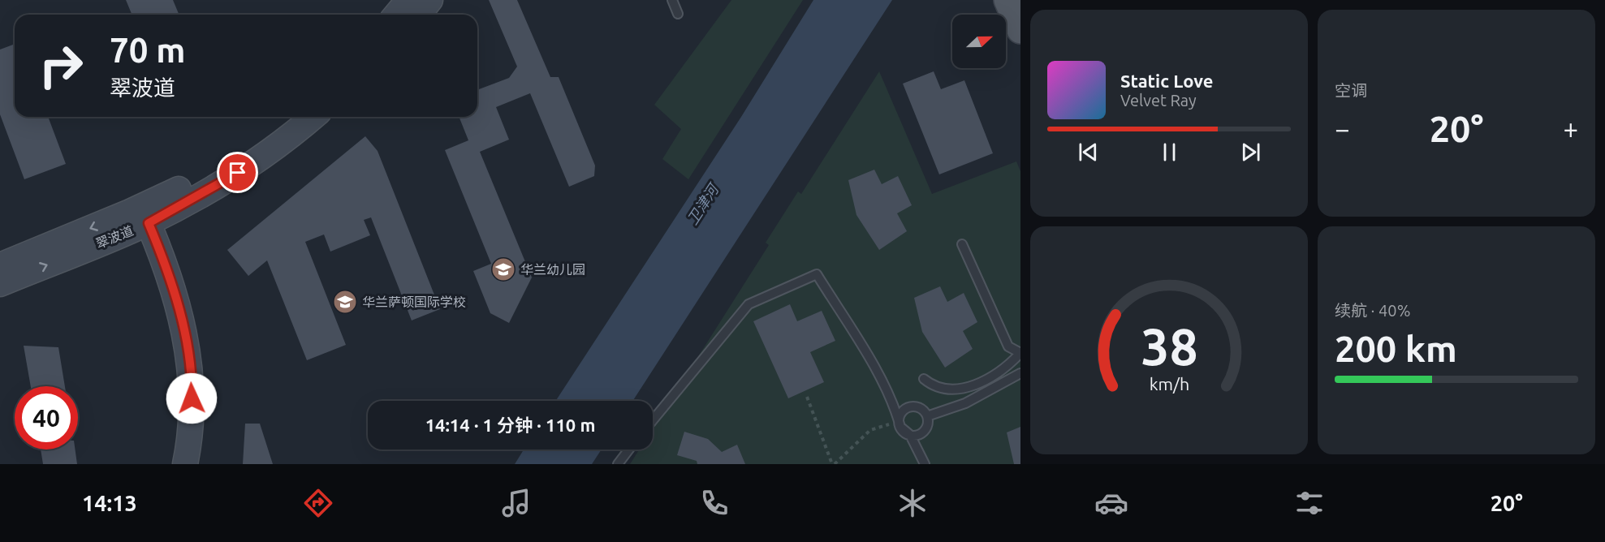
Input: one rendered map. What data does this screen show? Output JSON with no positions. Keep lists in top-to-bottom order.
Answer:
{
  "streets": {
    "street": ["翠波道"]
  },
  "water": ["卫津河"],
  "places": {
    "school or university": ["华兰幼儿园", "华兰萨顿国际学校"]
  },
  "north": "right",
  "page": {
    "tile": [
      "空调",
      ["续航 · 40%", "200 km"]
    ],
    "turn": ["70 m", "翠波道"],
    "song": ["Static Love", "Velvet Ray"],
    "heat": ["−", "20°", "+"],
    "limit": "40",
    "trip": "14:14 · 1 分钟 · 110 m",
    "tabs": ["14:13", "20°"],
    "gauge": ["38", "km/h"]
  }
}
